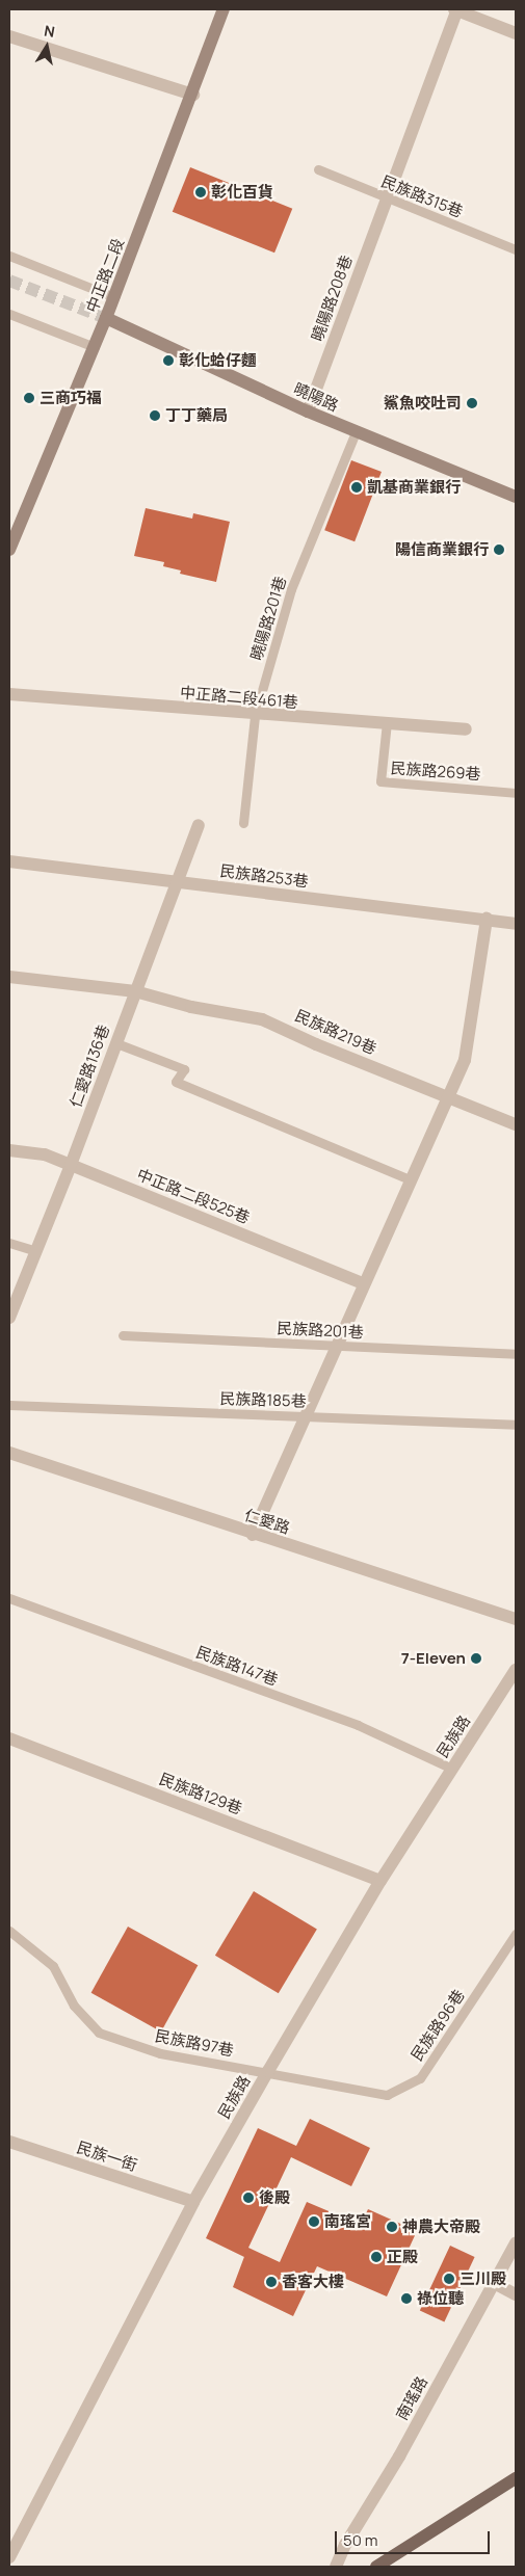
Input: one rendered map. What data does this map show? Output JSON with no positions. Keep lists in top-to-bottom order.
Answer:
{
  "streets": {
    "street": [
      "中正路二段",
      "曉陽路208巷",
      "曉陽路",
      "中正路二段461巷",
      "民族路253巷",
      "民族路219巷",
      "仁愛路136巷",
      "中正路二段525巷",
      "仁愛路",
      "民族路",
      "民族路129巷",
      "民族一街",
      "南瑤路"
    ],
    "lane": [
      "民族路315巷",
      "曉陽路201巷",
      "民族路269巷",
      "民族路201巷",
      "民族路185巷",
      "民族路147巷",
      "民族路96巷",
      "民族路97巷"
    ]
  },
  "crossings": [
    ["民族路315巷", "曉陽路208巷"],
    ["中正路二段", "曉陽路"],
    ["曉陽路208巷", "曉陽路"],
    ["曉陽路", "曉陽路201巷"],
    ["曉陽路201巷", "中正路二段461巷"],
    ["中正路二段461巷", "民族路269巷"],
    ["民族路253巷", "仁愛路136巷"],
    ["民族路219巷", "仁愛路136巷"],
    ["仁愛路136巷", "中正路二段525巷"],
    ["民族路147巷", "民族路"],
    ["民族路", "民族路129巷"],
    ["民族路", "民族路96巷"],
    ["民族路", "民族路97巷"],
    ["民族路", "民族一街"],
    ["民族路96巷", "民族路97巷"]
  ],
  "places": [
    "彰化百貨",
    "彰化蛤仔麵",
    "三商巧福",
    "鯊魚咬吐司",
    "丁丁藥局",
    "凱基商業銀行",
    "陽信商業銀行",
    "7-Eleven",
    "後殿",
    "南瑤宮",
    "神農大帝殿",
    "正殿",
    "三川殿",
    "香客大樓",
    "祿位聽"
  ],
  "scale_bar": "50 m",
  "north": "top"
}
